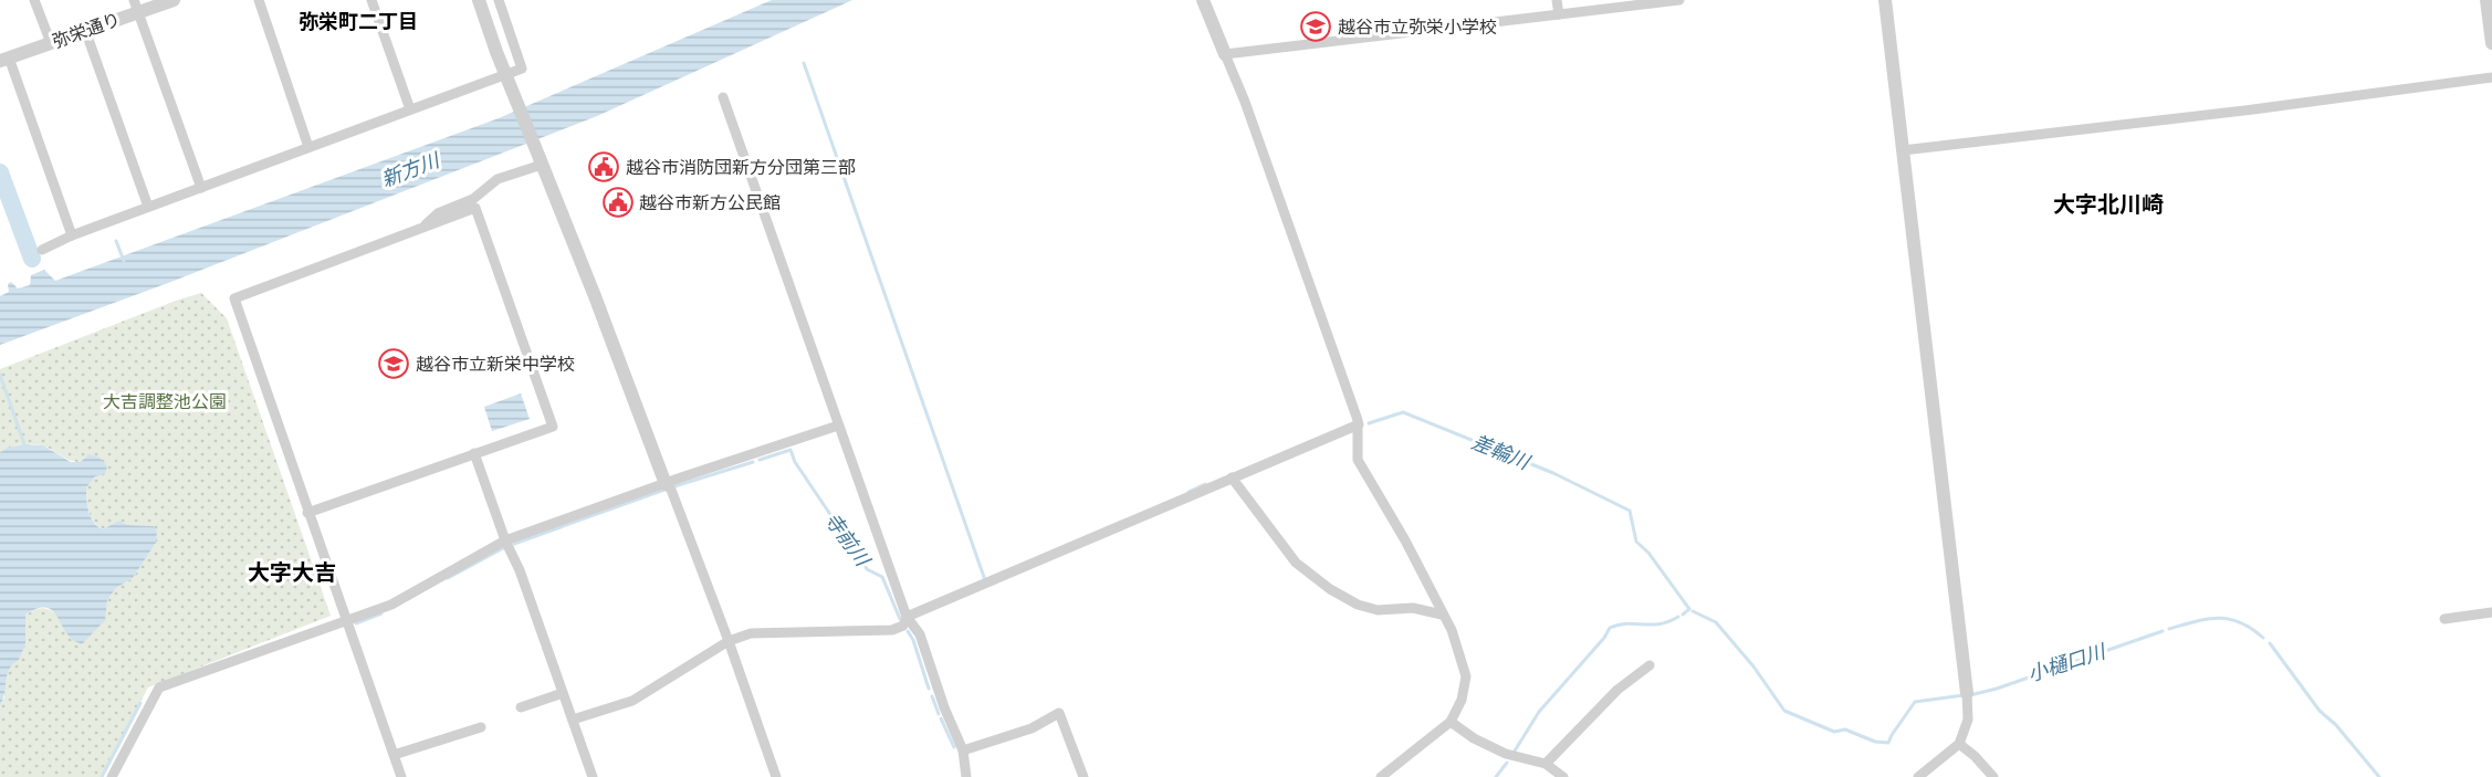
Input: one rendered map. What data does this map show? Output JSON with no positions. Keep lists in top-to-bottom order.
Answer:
{
  "streets": {
    "street": ["弥栄通り"]
  },
  "districts": ["弥栄町二丁目", "大字北川崎", "大字大吉"],
  "water": [
    "新方川",
    "差輪川",
    "寺前川",
    "小樋口川"
  ],
  "parks": ["大吉調整池公園"],
  "places": {
    "school or university": ["越谷市立弥栄小学校", "越谷市立新栄中学校"],
    "public building": ["越谷市消防団新方分団第三部", "越谷市新方公民館"]
  }
}
